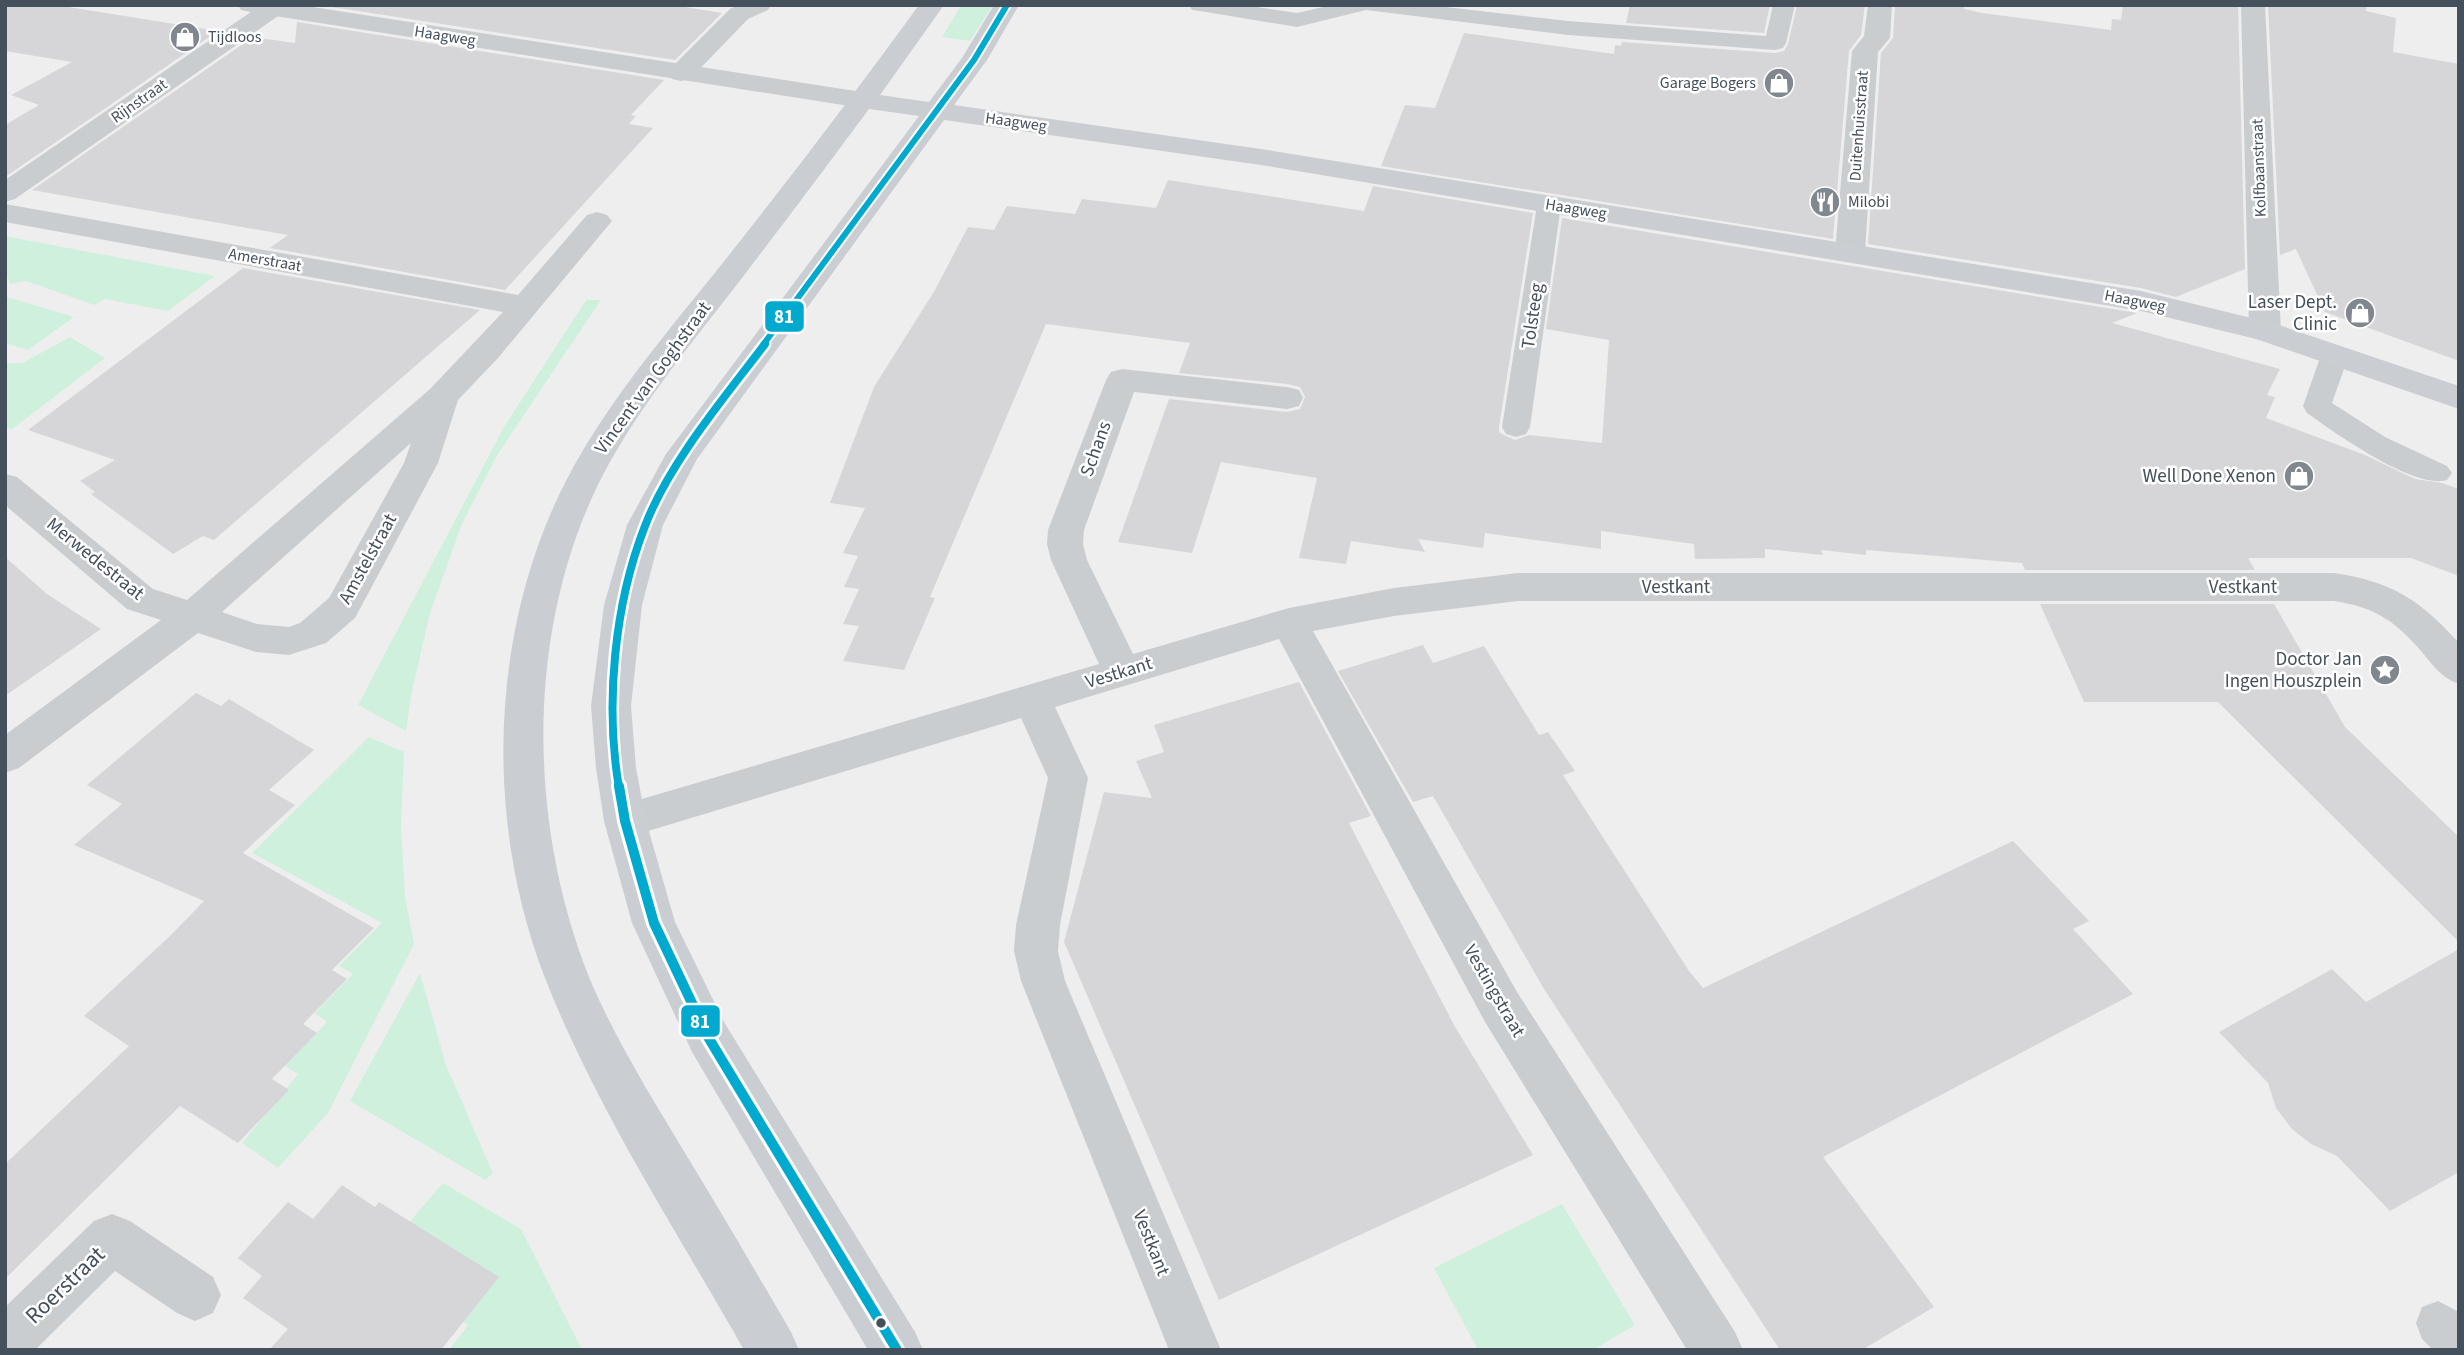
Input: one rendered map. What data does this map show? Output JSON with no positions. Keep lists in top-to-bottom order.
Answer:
{
  "streets": {
    "main road": ["Haagweg", "Vincent van Goghstraat"],
    "street": [
      "Rijnstraat",
      "Duitenhuisstraat",
      "Kolfbaanstraat",
      "Amerstraat",
      "Schans",
      "Merwedestraat",
      "Amstelstraat",
      "Vestkant",
      "Vestingstraat",
      "Roerstraat"
    ],
    "lane": ["Tolsteeg"]
  },
  "crossings": [
    ["Haagweg", "Rijnstraat"],
    ["Haagweg", "Duitenhuisstraat"],
    ["Haagweg", "Kolfbaanstraat"],
    ["Haagweg", "Tolsteeg"],
    ["Haagweg", "Vincent van Goghstraat"],
    ["Amerstraat", "Amstelstraat"],
    ["Schans", "Vestkant"],
    ["Merwedestraat", "Amstelstraat"],
    ["Vestkant", "Vestingstraat"]
  ],
  "places": {
    "shop": [
      "Tijdloos",
      "Garage Bogers",
      "Laser Dept. Clinic",
      "Well Done Xenon"
    ],
    "restaurant": ["Milobi"],
    "place": ["Doctor Jan Ingen Houszplein"]
  },
  "lines": ["transit line 81"]
}
